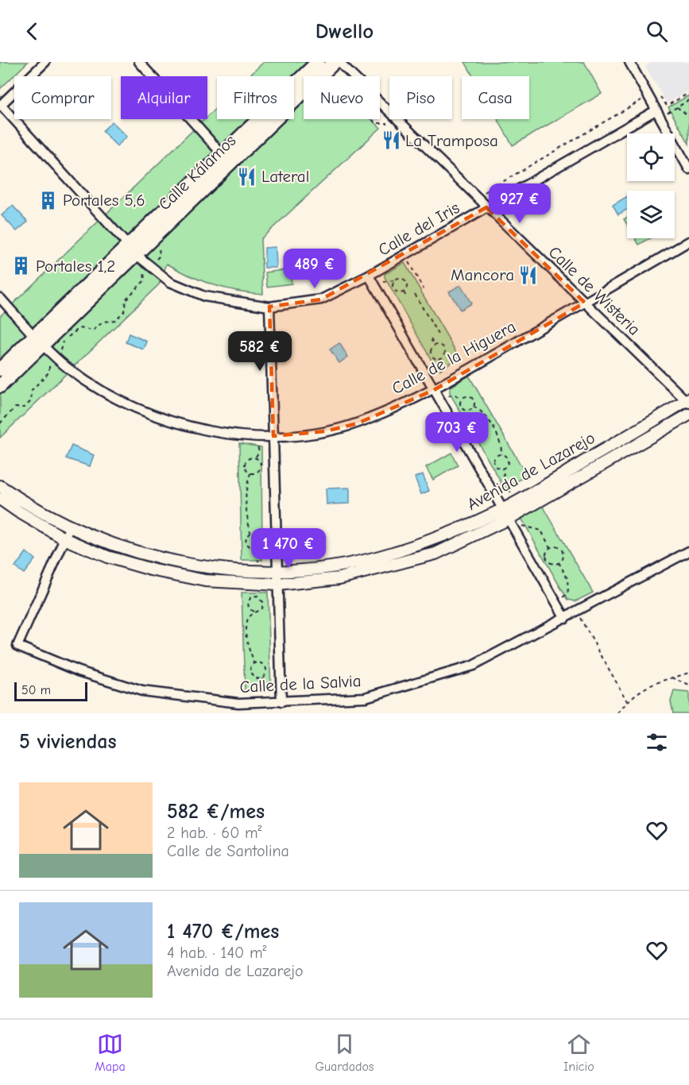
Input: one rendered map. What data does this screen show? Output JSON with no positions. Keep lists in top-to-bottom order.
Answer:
{
  "streets": {
    "main road": ["Calle Kálamos"],
    "street": [
      "Calle del Iris",
      "Calle de Wisteria",
      "Calle de la Higuera",
      "Avenida de Lazarejo",
      "Calle de la Salvia"
    ]
  },
  "crossings": [
    ["Calle Kálamos", "Calle del Iris"],
    ["Calle Kálamos", "Calle de la Higuera"],
    ["Calle del Iris", "Calle de Wisteria"],
    ["Calle de Wisteria", "Calle de la Higuera"],
    ["Calle de Wisteria", "Avenida de Lazarejo"],
    ["Avenida de Lazarejo", "Calle de la Salvia"]
  ],
  "places": {
    "restaurant": ["La Tramposa", "Lateral", "Mancora"],
    "building": ["Portales 5,6", "Portales 1,2"]
  },
  "scale_bar": "50 m",
  "page": {
    "header": "Dwello",
    "chip": [
      "Comprar",
      "Alquilar",
      "Filtros",
      "Nuevo",
      "Piso",
      "Casa"
    ],
    "price": [
      "927 €",
      "489 €",
      "582 €",
      "703 €",
      "1 470 €"
    ],
    "scale": "50 m",
    "heading": "5 viviendas",
    "list": [
      {
        "name": "582 €/mes",
        "note": "2 hab. · 60 m² · Calle de Santolina"
      },
      {
        "name": "1 470 €/mes",
        "note": "4 hab. · 140 m² · Avenida de Lazarejo"
      }
    ],
    "tabs": ["Mapa", "Guardados", "Inicio"]
  }
}
